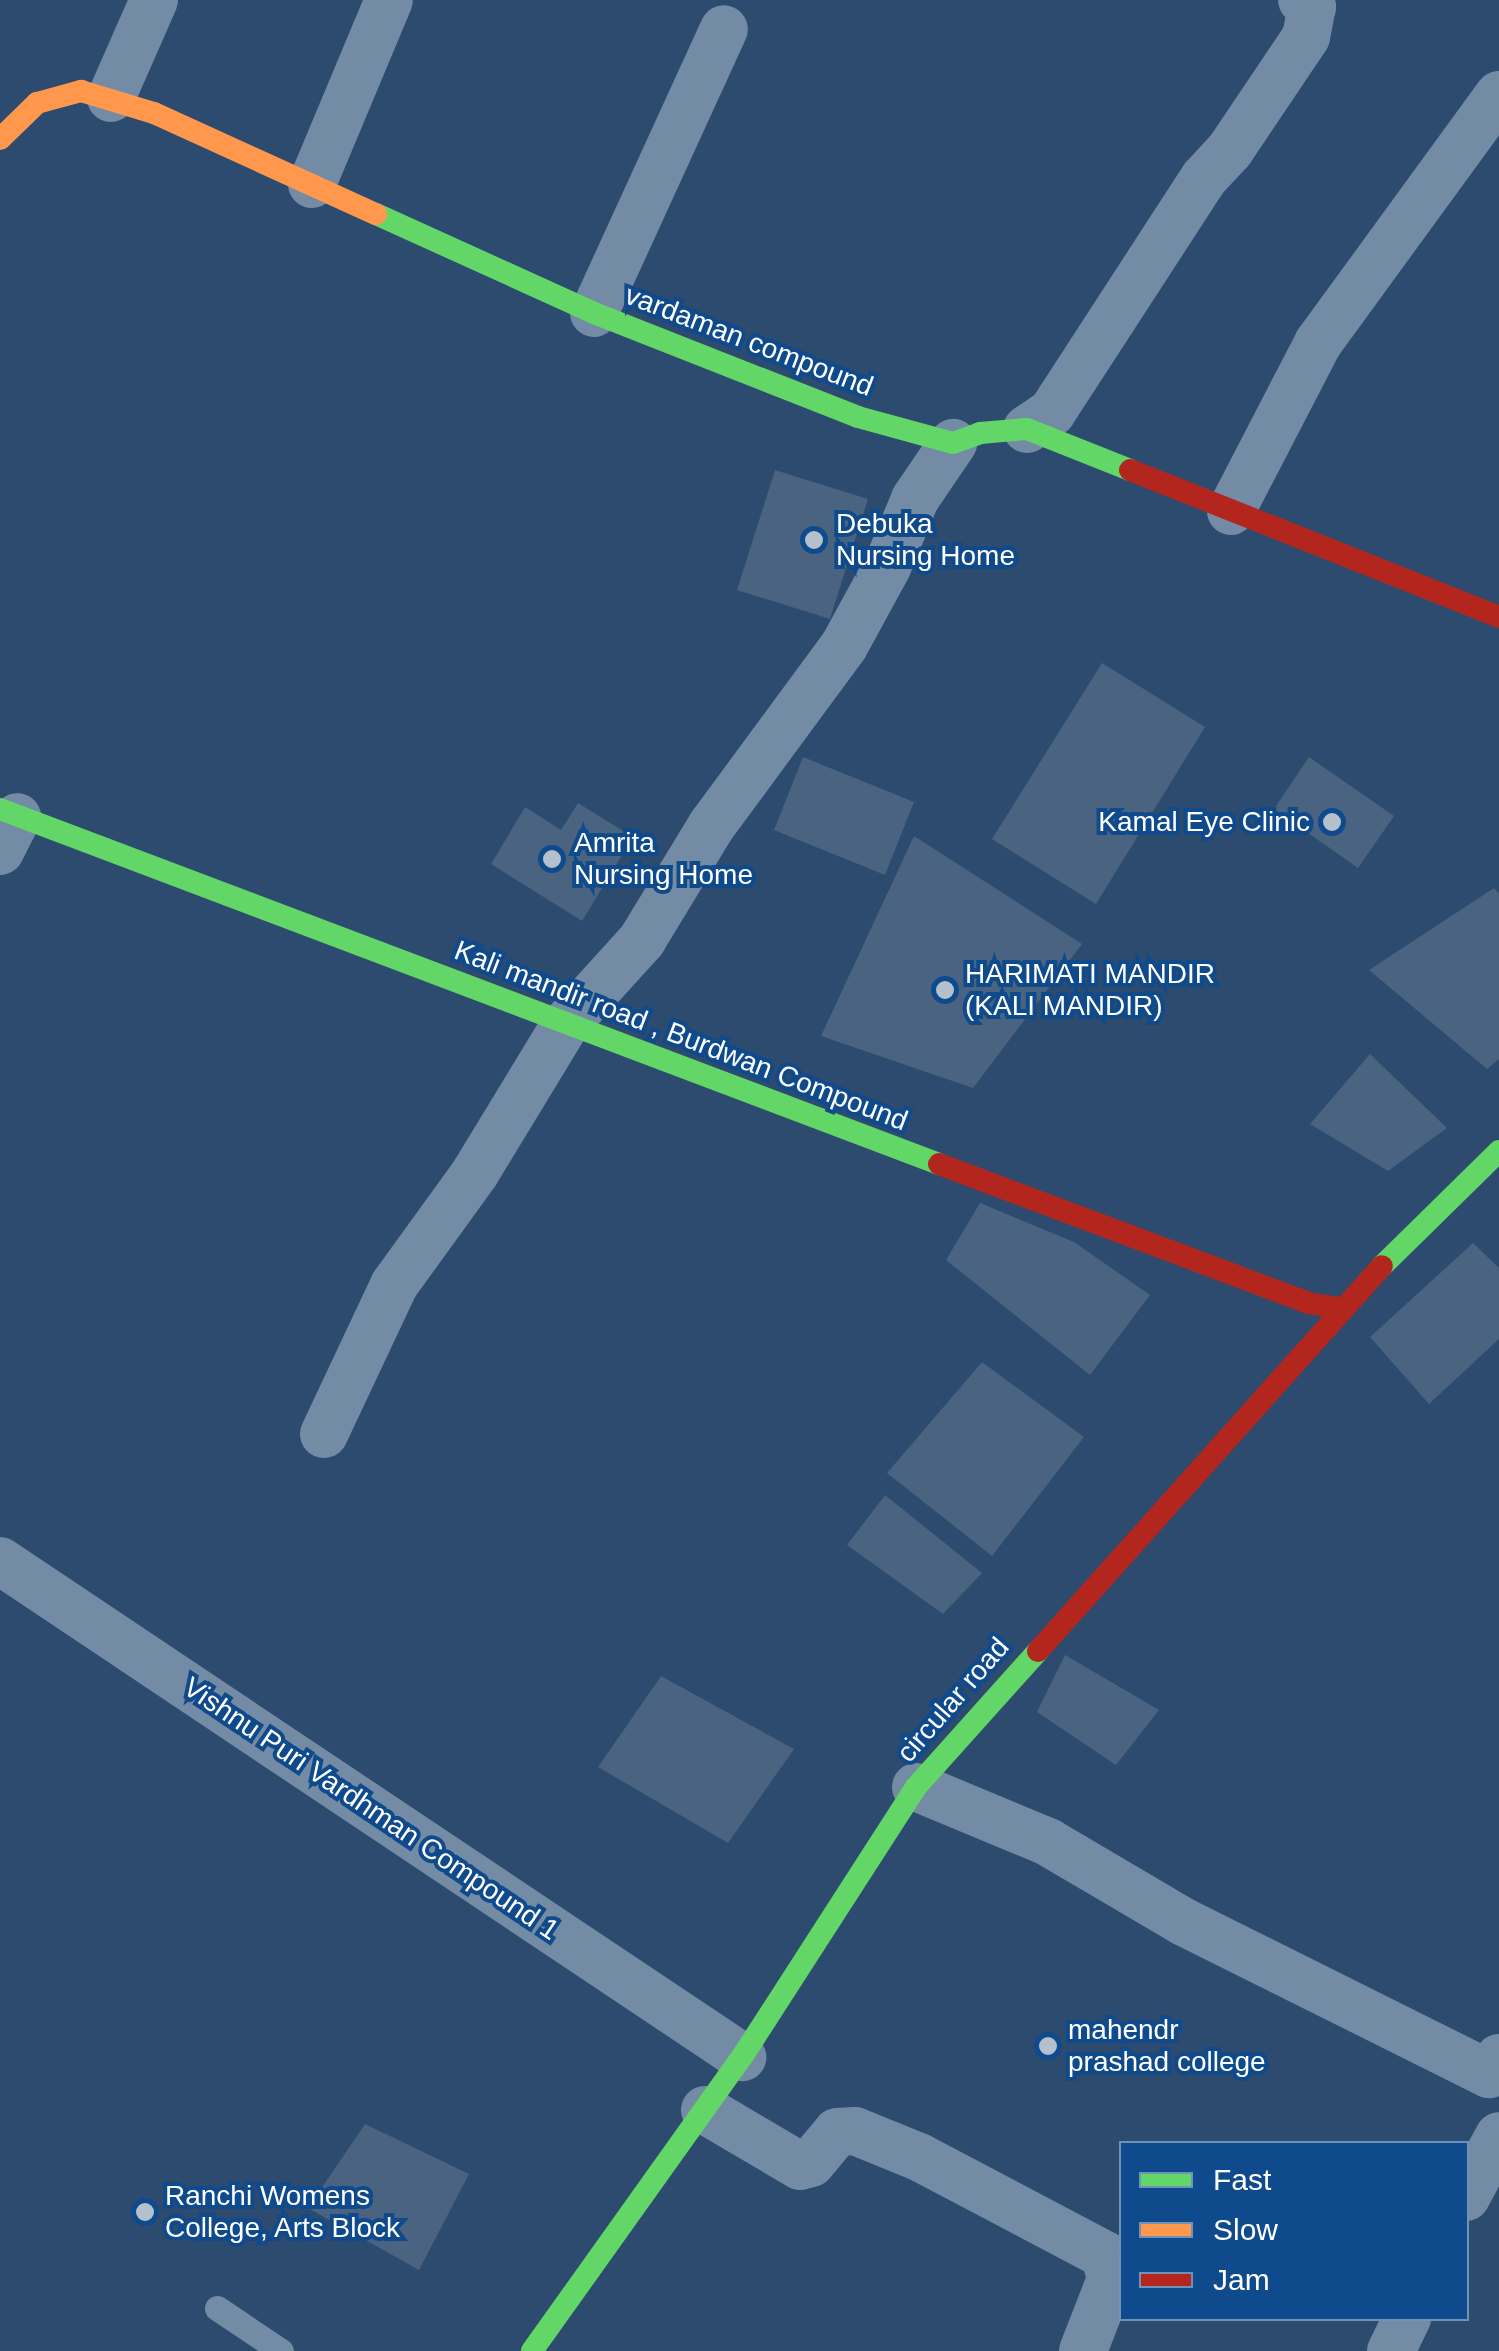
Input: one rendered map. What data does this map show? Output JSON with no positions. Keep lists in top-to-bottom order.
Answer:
{
  "streets": {
    "street": [
      "vardaman compound",
      "Kali mandir road , Burdwan Compound",
      "circular road",
      "Vishnu Puri Vardhman Compound 1"
    ]
  },
  "crossings": [
    ["Kali mandir road , Burdwan Compound", "circular road"],
    ["circular road", "Vishnu Puri Vardhman Compound 1"]
  ],
  "places": [
    "Debuka Nursing Home",
    "Kamal Eye Clinic",
    "Amrita Nursing Home",
    "HARIMATI MANDIR (KALI MANDIR)",
    "mahendr prashad college",
    "Ranchi Womens College, Arts Block"
  ],
  "legend": ["Fast", "Slow", "Jam"]
}
